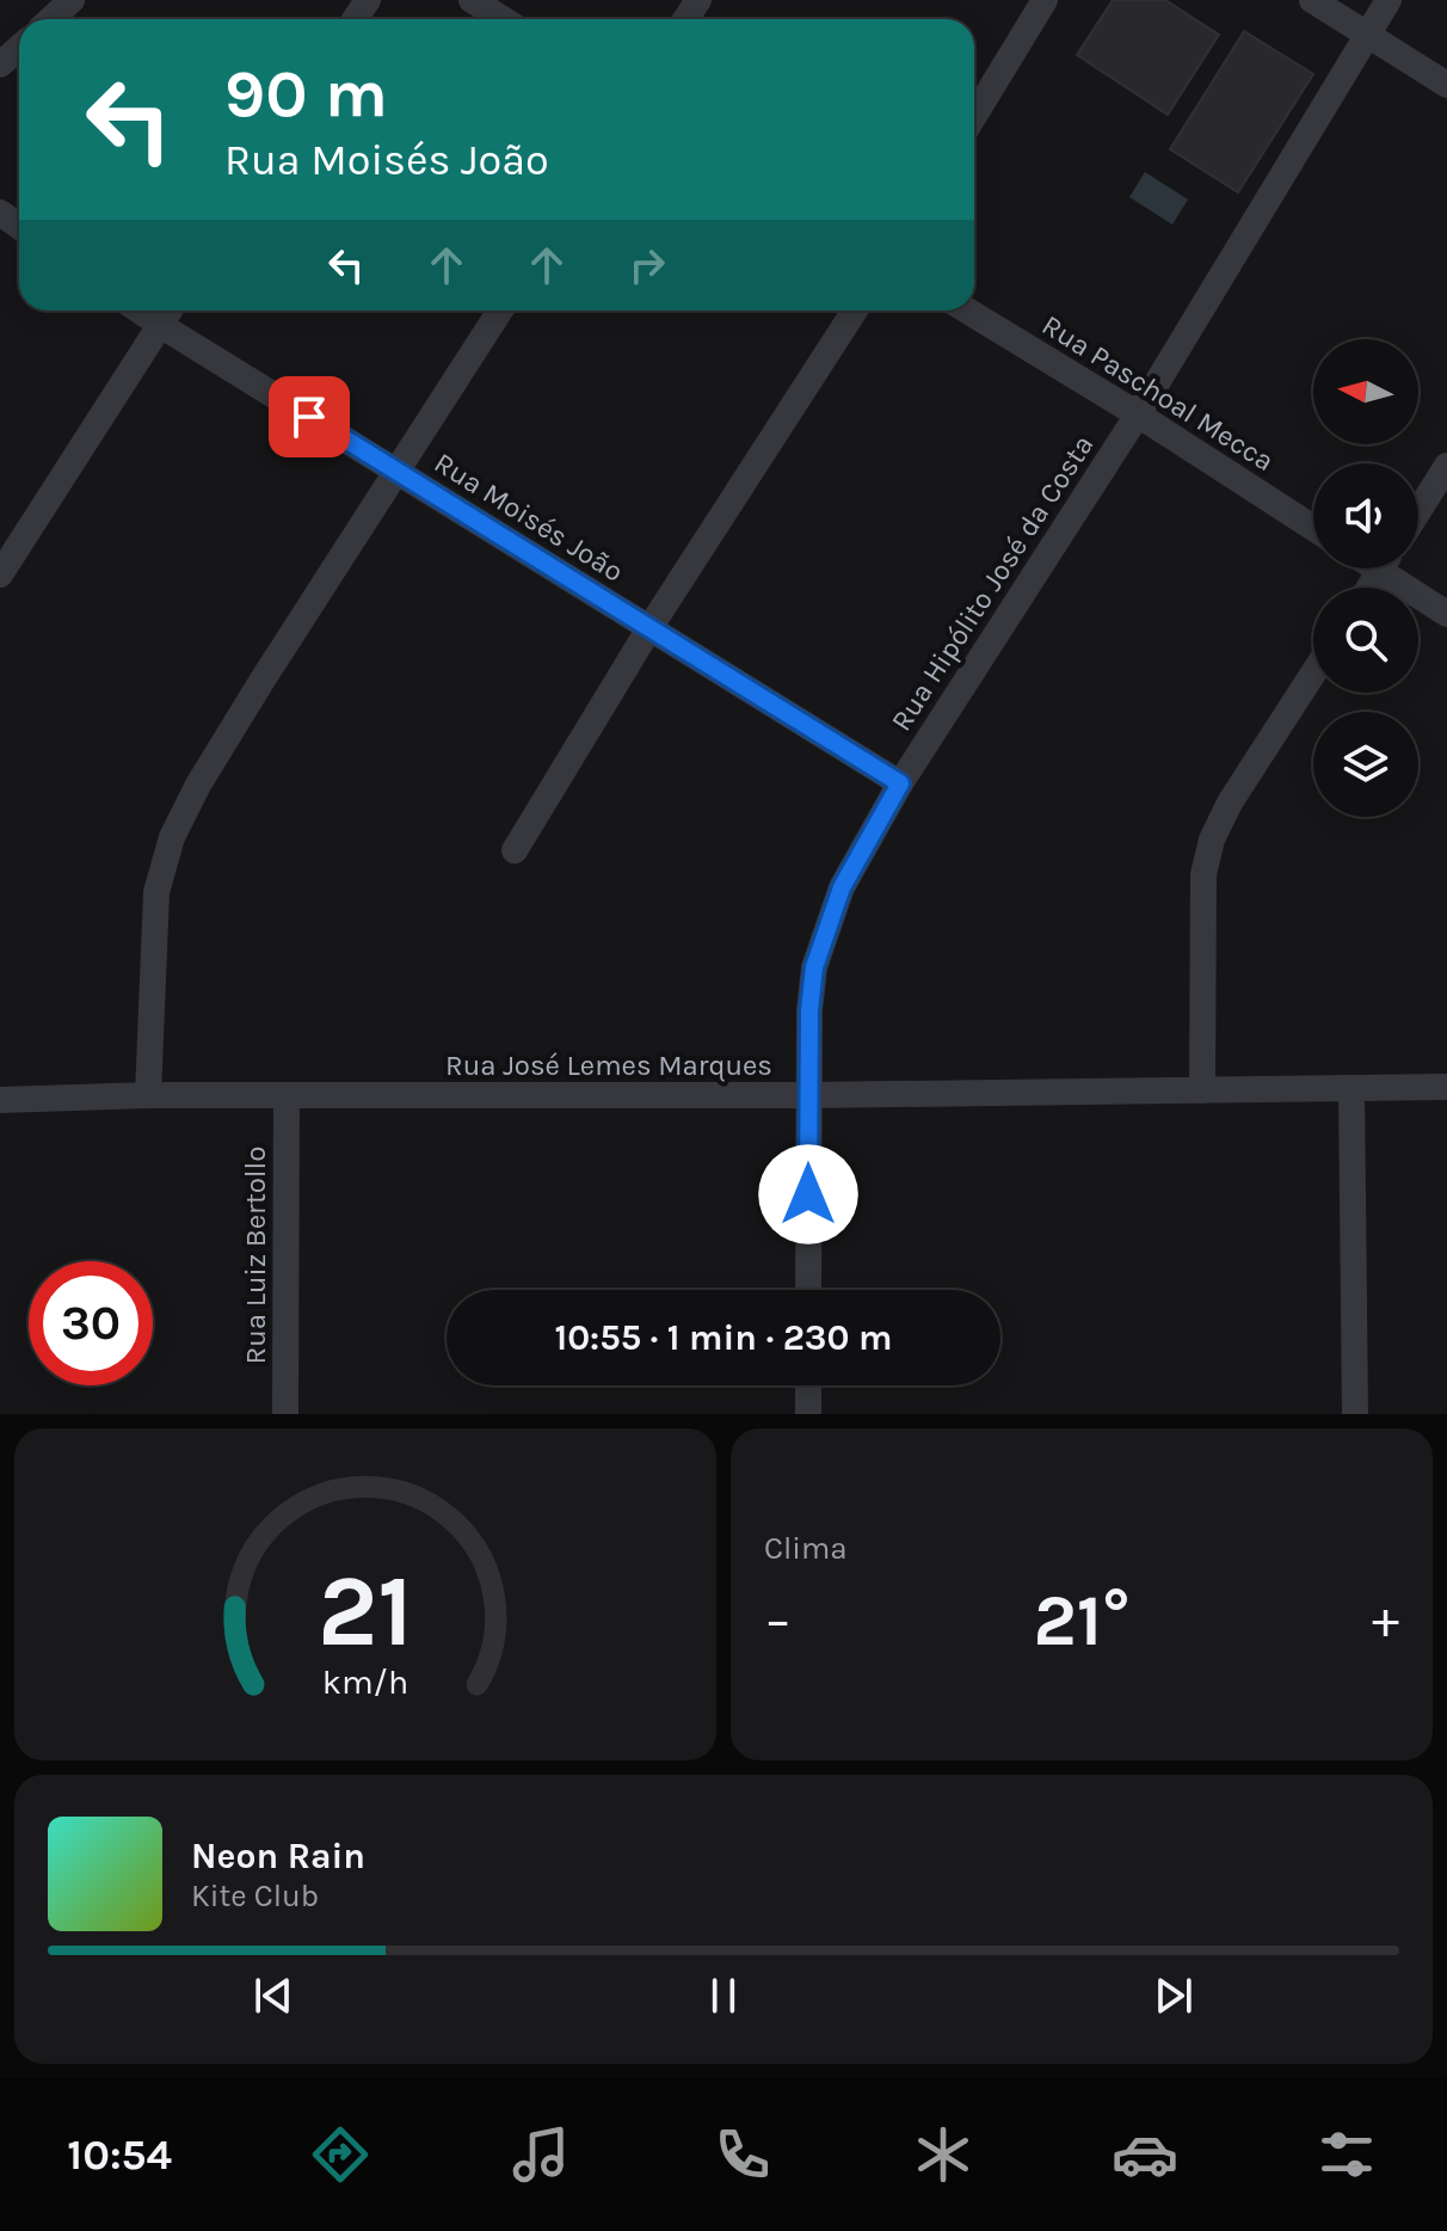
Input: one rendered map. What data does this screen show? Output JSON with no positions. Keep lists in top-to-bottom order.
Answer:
{
  "streets": {
    "street": [
      "Rua Paschoal Mecca",
      "Rua Moisés João",
      "Rua Hipólito José da Costa",
      "Rua José Lemes Marques",
      "Rua Luiz Bertollo"
    ]
  },
  "crossings": [
    ["Rua Paschoal Mecca", "Rua Hipólito José da Costa"],
    ["Rua Moisés João", "Rua Hipólito José da Costa"],
    ["Rua Hipólito José da Costa", "Rua José Lemes Marques"],
    ["Rua José Lemes Marques", "Rua Luiz Bertollo"]
  ],
  "north": "left",
  "page": {
    "turn": ["90 m", "Rua Moisés João"],
    "limit": "30",
    "trip": "10:55 · 1 min · 230 m",
    "tile": "Clima",
    "heat": ["−", "21°", "+"],
    "song": ["Neon Rain", "Kite Club"],
    "tabs": "10:54",
    "gauge": ["21", "km/h"]
  }
}
